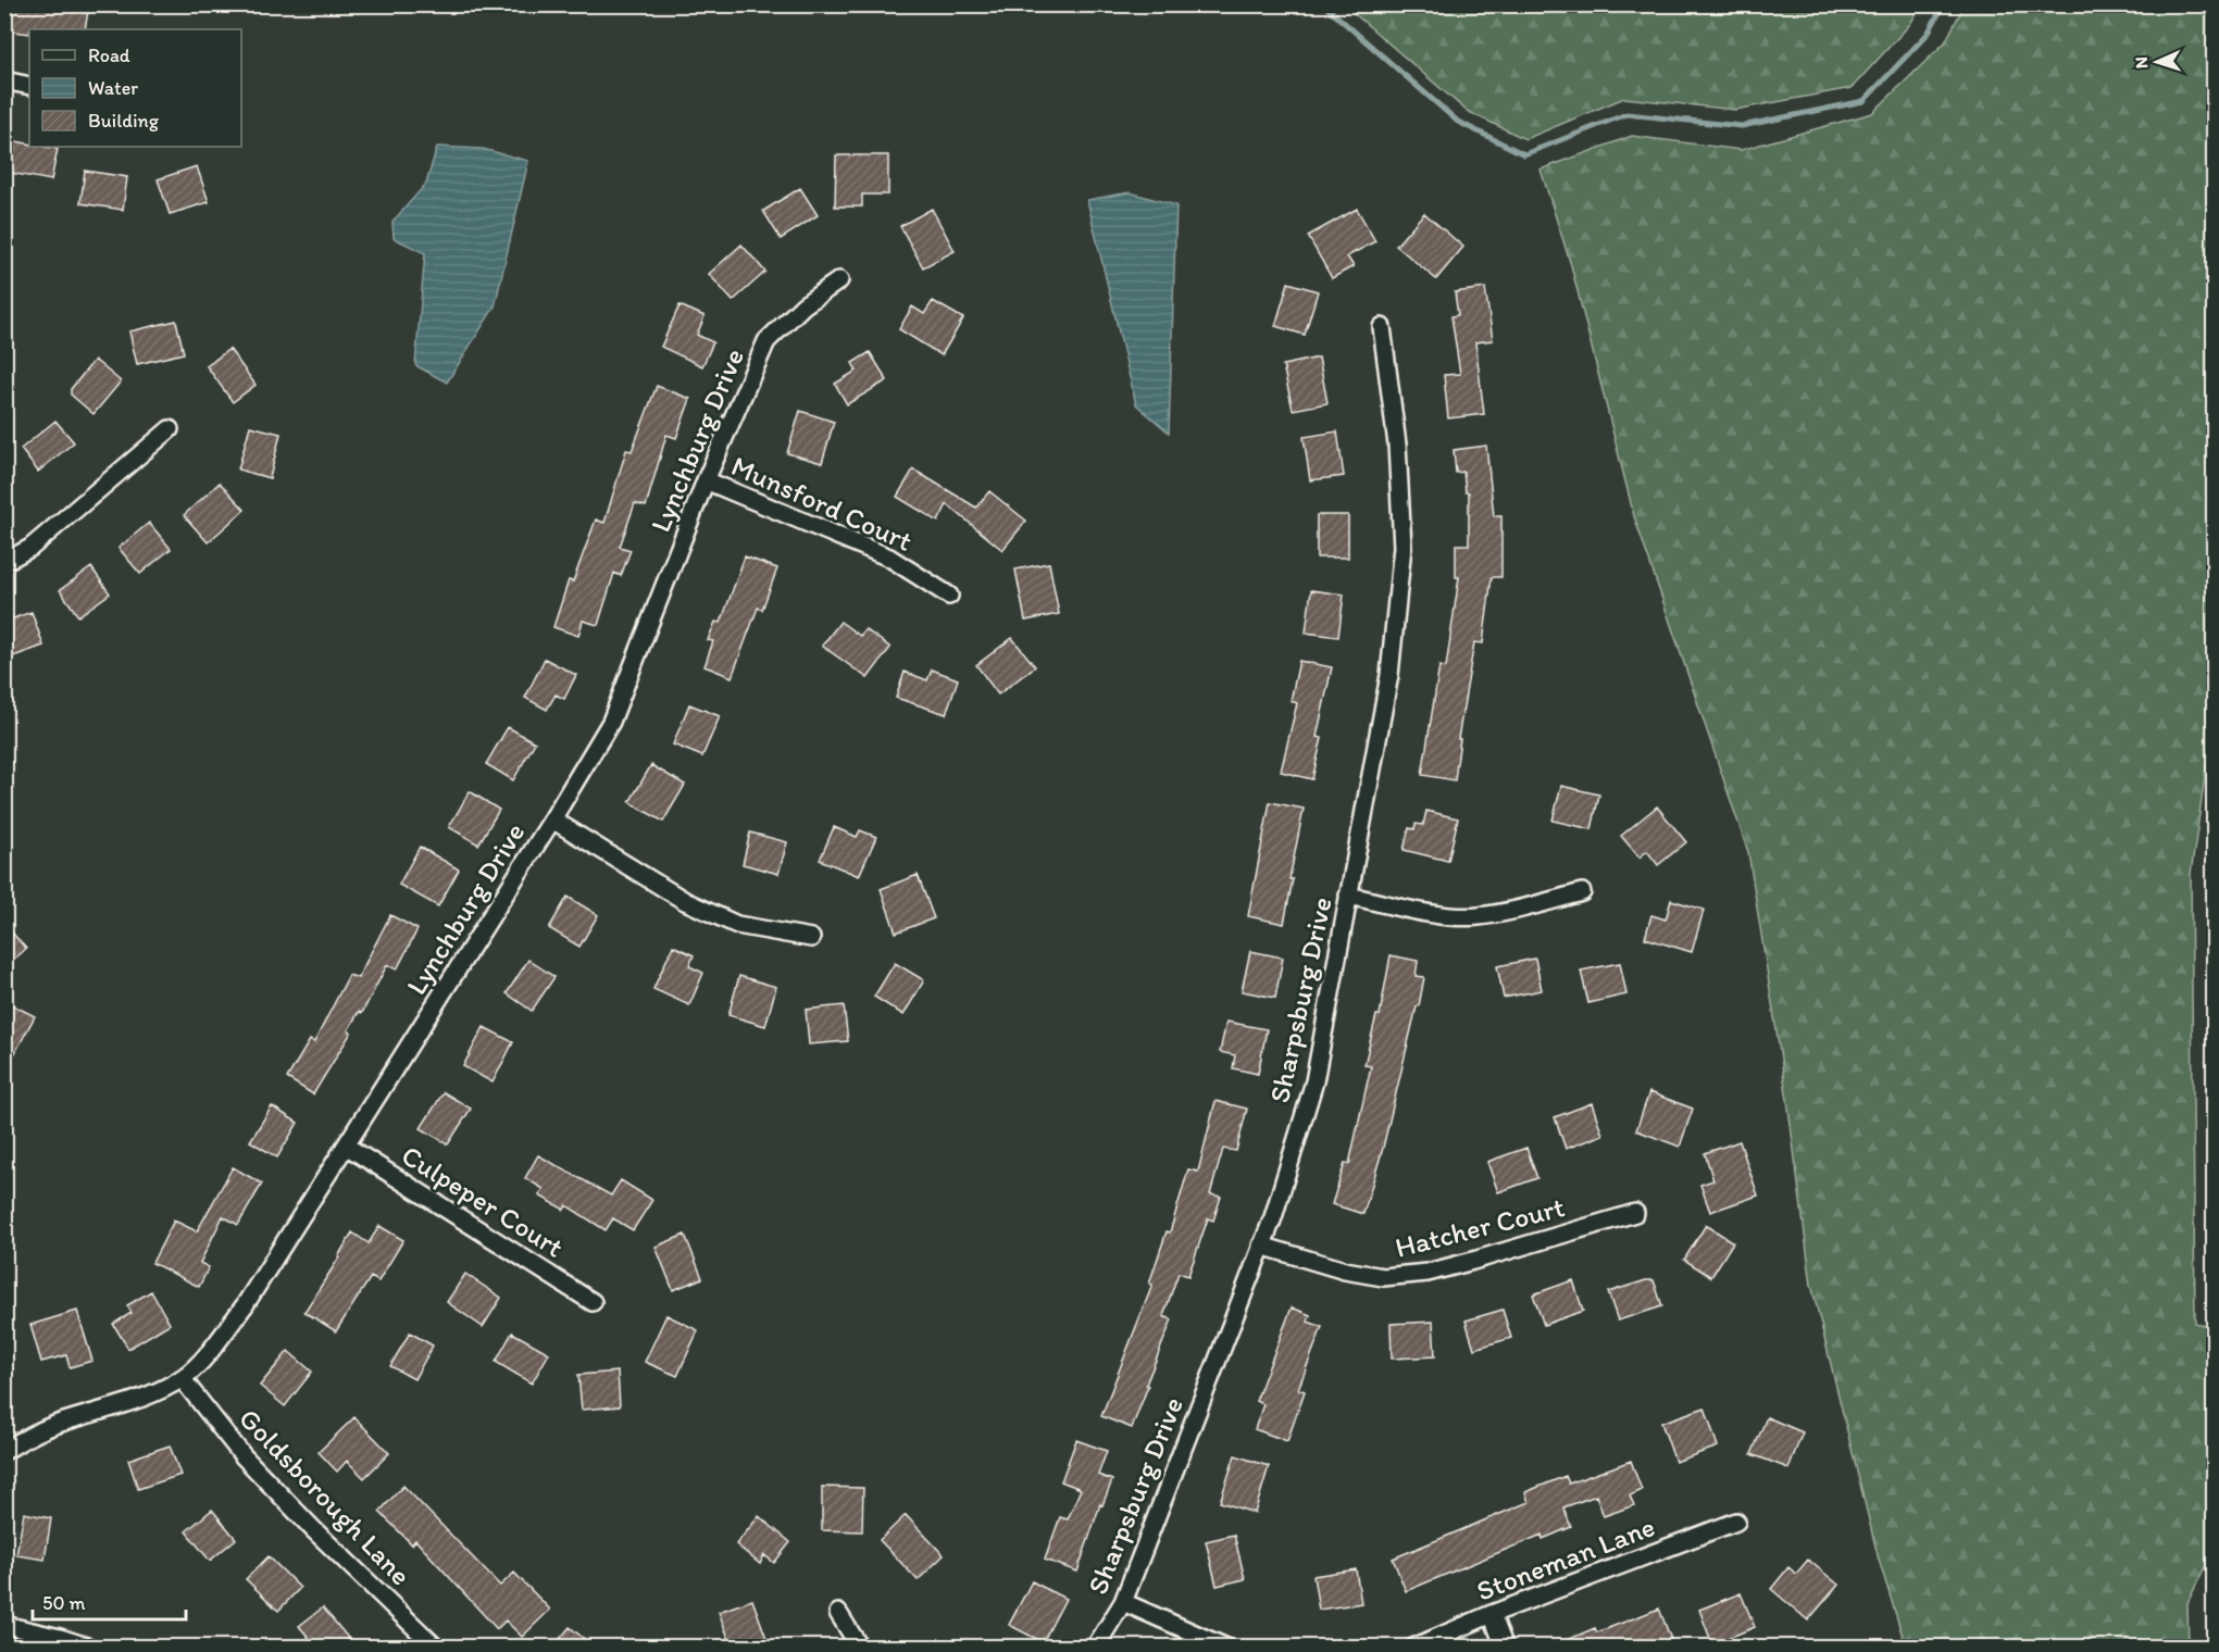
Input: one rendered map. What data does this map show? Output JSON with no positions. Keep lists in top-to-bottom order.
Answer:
{
  "streets": {
    "street": [
      "Lynchburg Drive",
      "Munsford Court",
      "Sharpsburg Drive",
      "Culpeper Court",
      "Hatcher Court",
      "Goldsborough Lane",
      "Stoneman Lane"
    ]
  },
  "crossings": [
    ["Lynchburg Drive", "Munsford Court"],
    ["Lynchburg Drive", "Culpeper Court"],
    ["Lynchburg Drive", "Goldsborough Lane"],
    ["Sharpsburg Drive", "Hatcher Court"]
  ],
  "legend": ["Road", "Water", "Building"],
  "scale_bar": "50 m",
  "north": "left"
}
